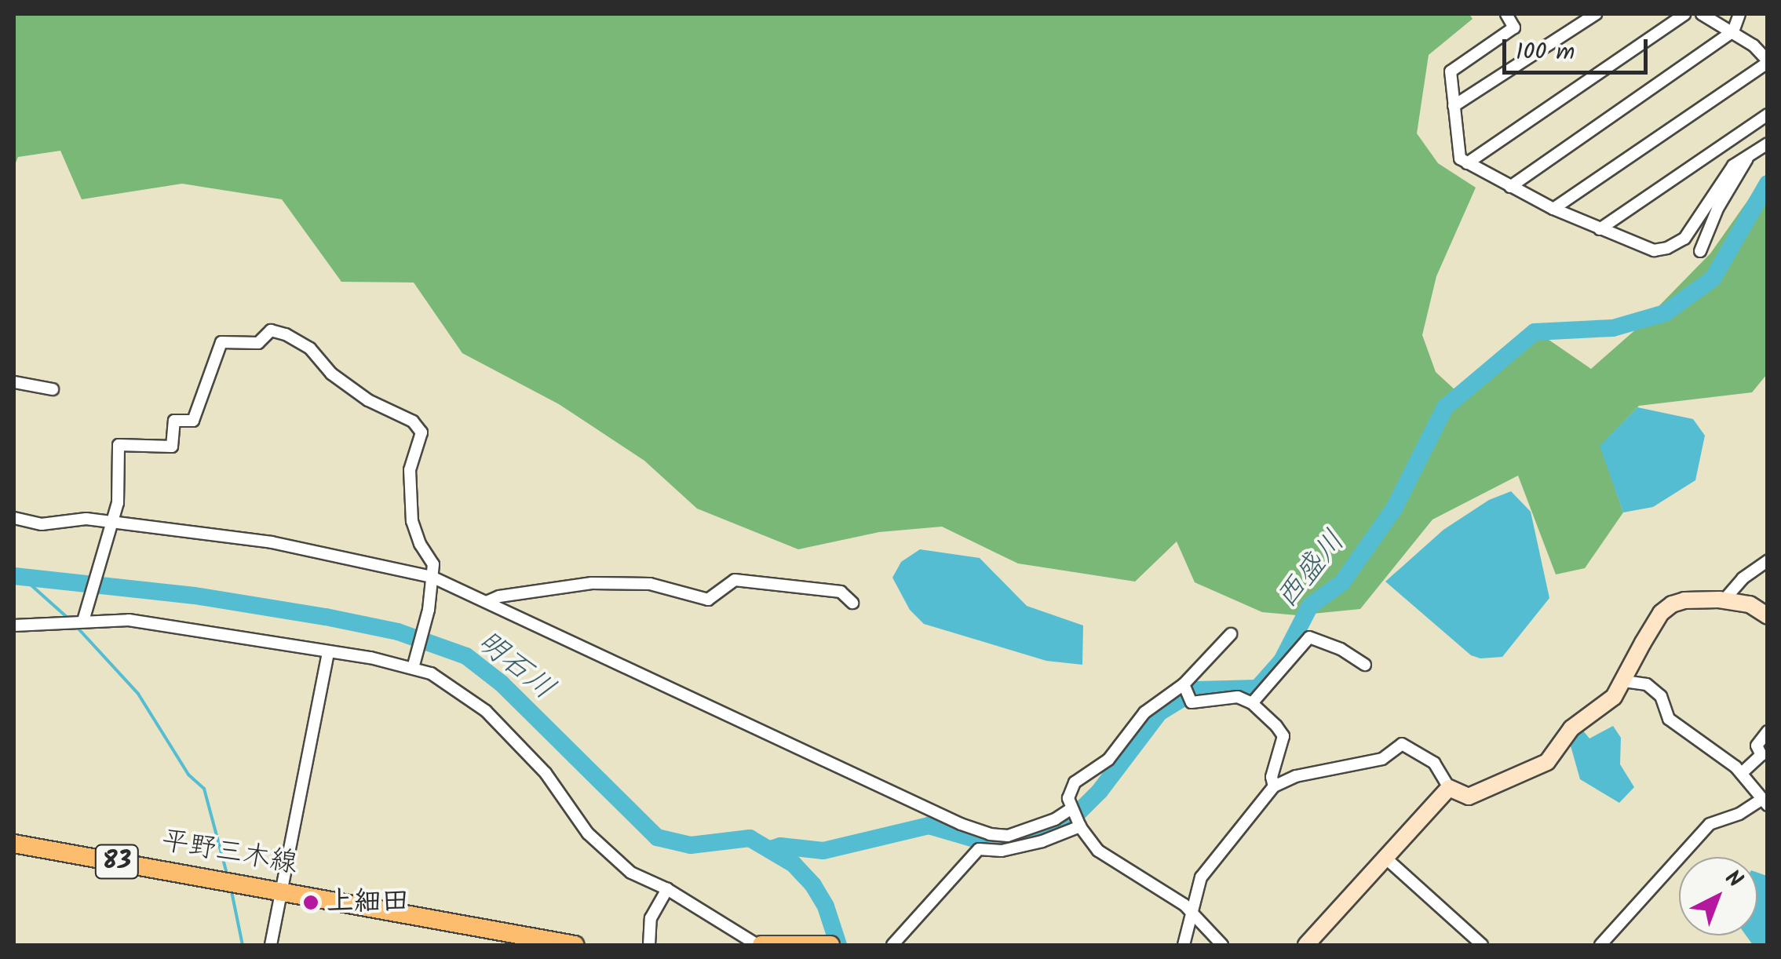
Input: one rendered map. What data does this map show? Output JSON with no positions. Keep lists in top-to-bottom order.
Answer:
{
  "streets": {
    "main road": ["平野三木線", "83"]
  },
  "water": ["西盛川", "明石川"],
  "places": ["上細田"],
  "scale_bar": "100 m",
  "north": "top right"
}
